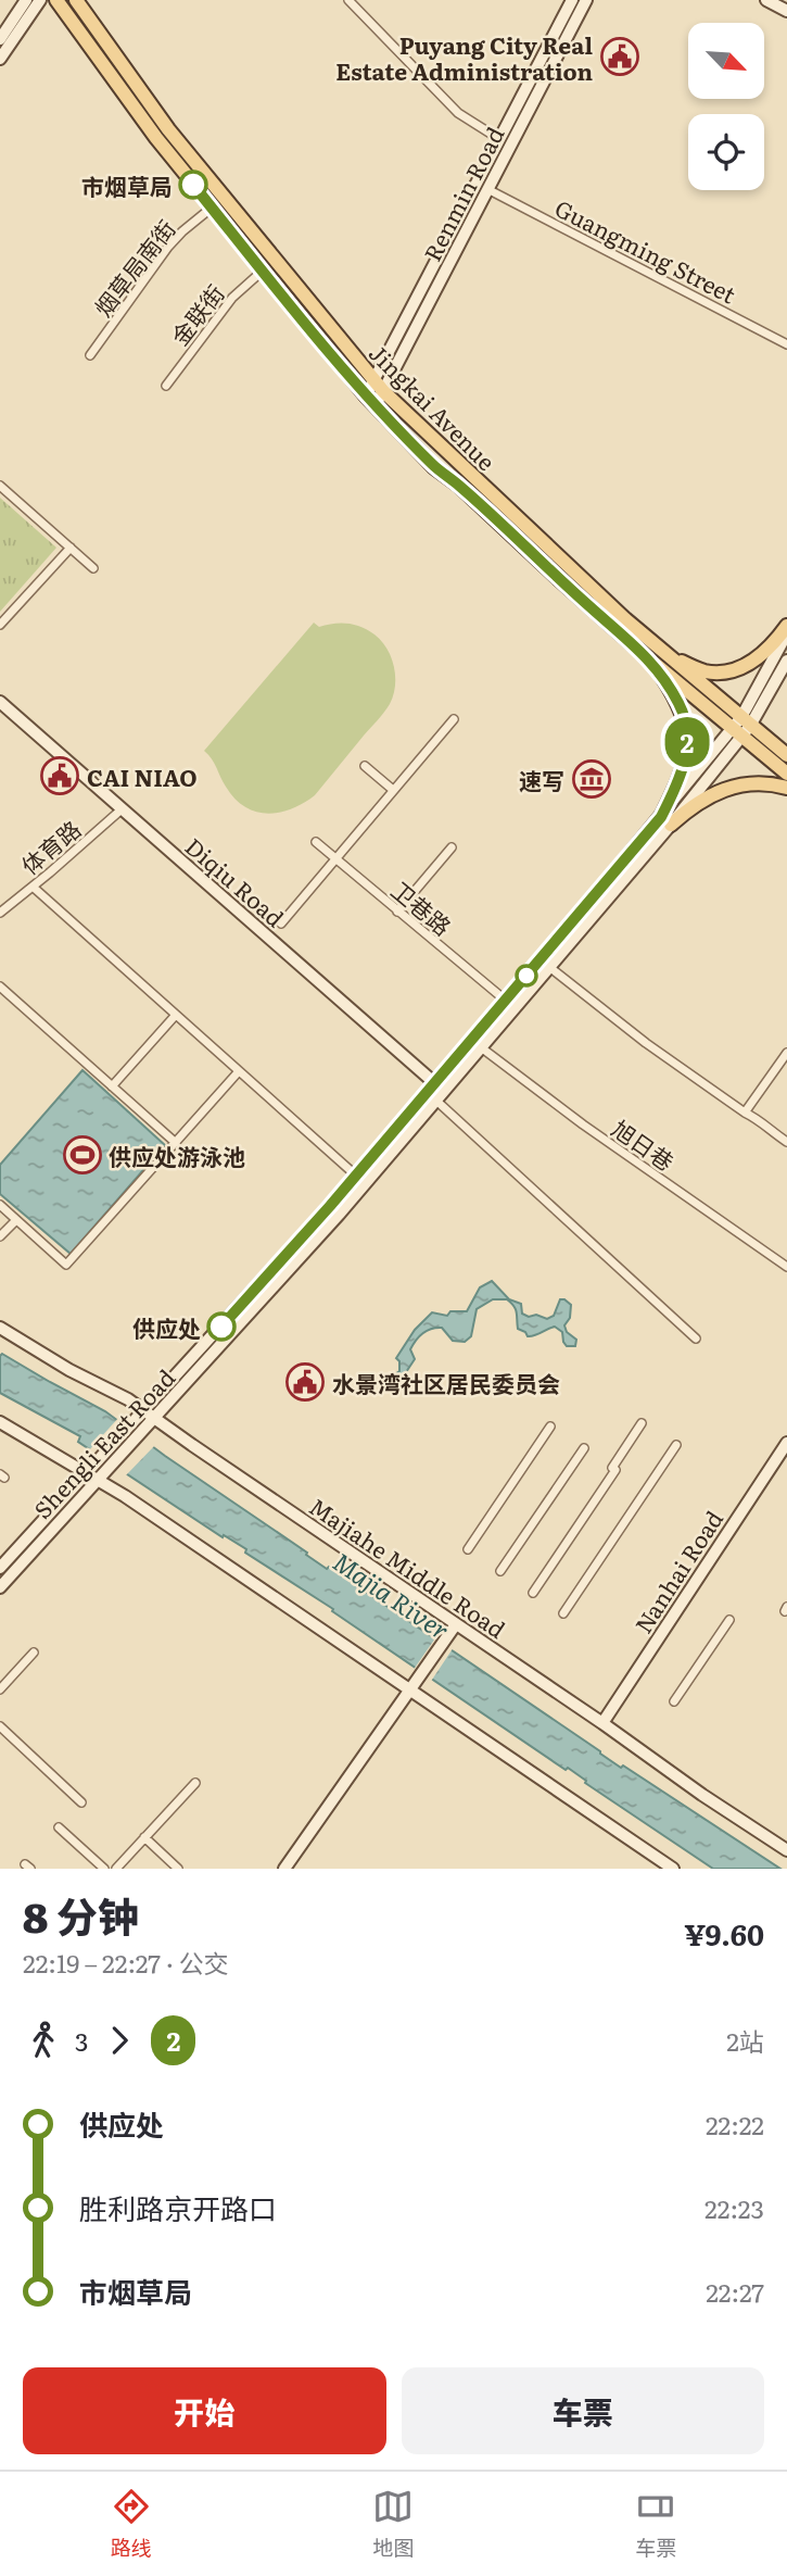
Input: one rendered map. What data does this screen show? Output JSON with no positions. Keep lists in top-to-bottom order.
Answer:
{
  "streets": {
    "main road": ["Jingkai Avenue"],
    "street": [
      "Renmin Road",
      "Guangming Street",
      "烟草局南街",
      "金联街",
      "体育路",
      "Diqiu Road",
      "卫巷路",
      "旭日巷",
      "Shengli East Road",
      "Majiahe Middle Road",
      "Nanhai Road"
    ]
  },
  "crossings": [
    ["Renmin Road", "Guangming Street"],
    ["Renmin Road", "Jingkai Avenue"],
    ["烟草局南街", "Jingkai Avenue"],
    ["金联街", "Jingkai Avenue"],
    ["Jingkai Avenue", "Shengli East Road"],
    ["体育路", "Diqiu Road"],
    ["Diqiu Road", "Shengli East Road"],
    ["卫巷路", "Shengli East Road"],
    ["旭日巷", "Shengli East Road"],
    ["Shengli East Road", "Majiahe Middle Road"],
    ["Majiahe Middle Road", "Nanhai Road"]
  ],
  "water": ["Majia River"],
  "places": {
    "public building": ["Puyang City Real Estate Administration", "CAI NIAO", "水景湾社区居民委员会"],
    "other": ["市烟草局", "供应处"],
    "museum": ["速写"],
    "sports": ["供应处游泳池"]
  },
  "lines": ["bus line 2"],
  "north": "bottom right",
  "page": {
    "on_map": "2",
    "heading": ["8 分钟", "22:19 – 22:27 · 公交", "¥9.60"],
    "legs": ["3", "2", "2站"],
    "list": [
      {
        "name": "供应处",
        "value": "22:22"
      },
      {
        "name": "胜利路京开路口",
        "value": "22:23"
      },
      {
        "name": "市烟草局",
        "value": "22:27"
      }
    ],
    "buttons": ["开始", "车票"],
    "tabs": ["路线", "地图", "车票"]
  }
}
